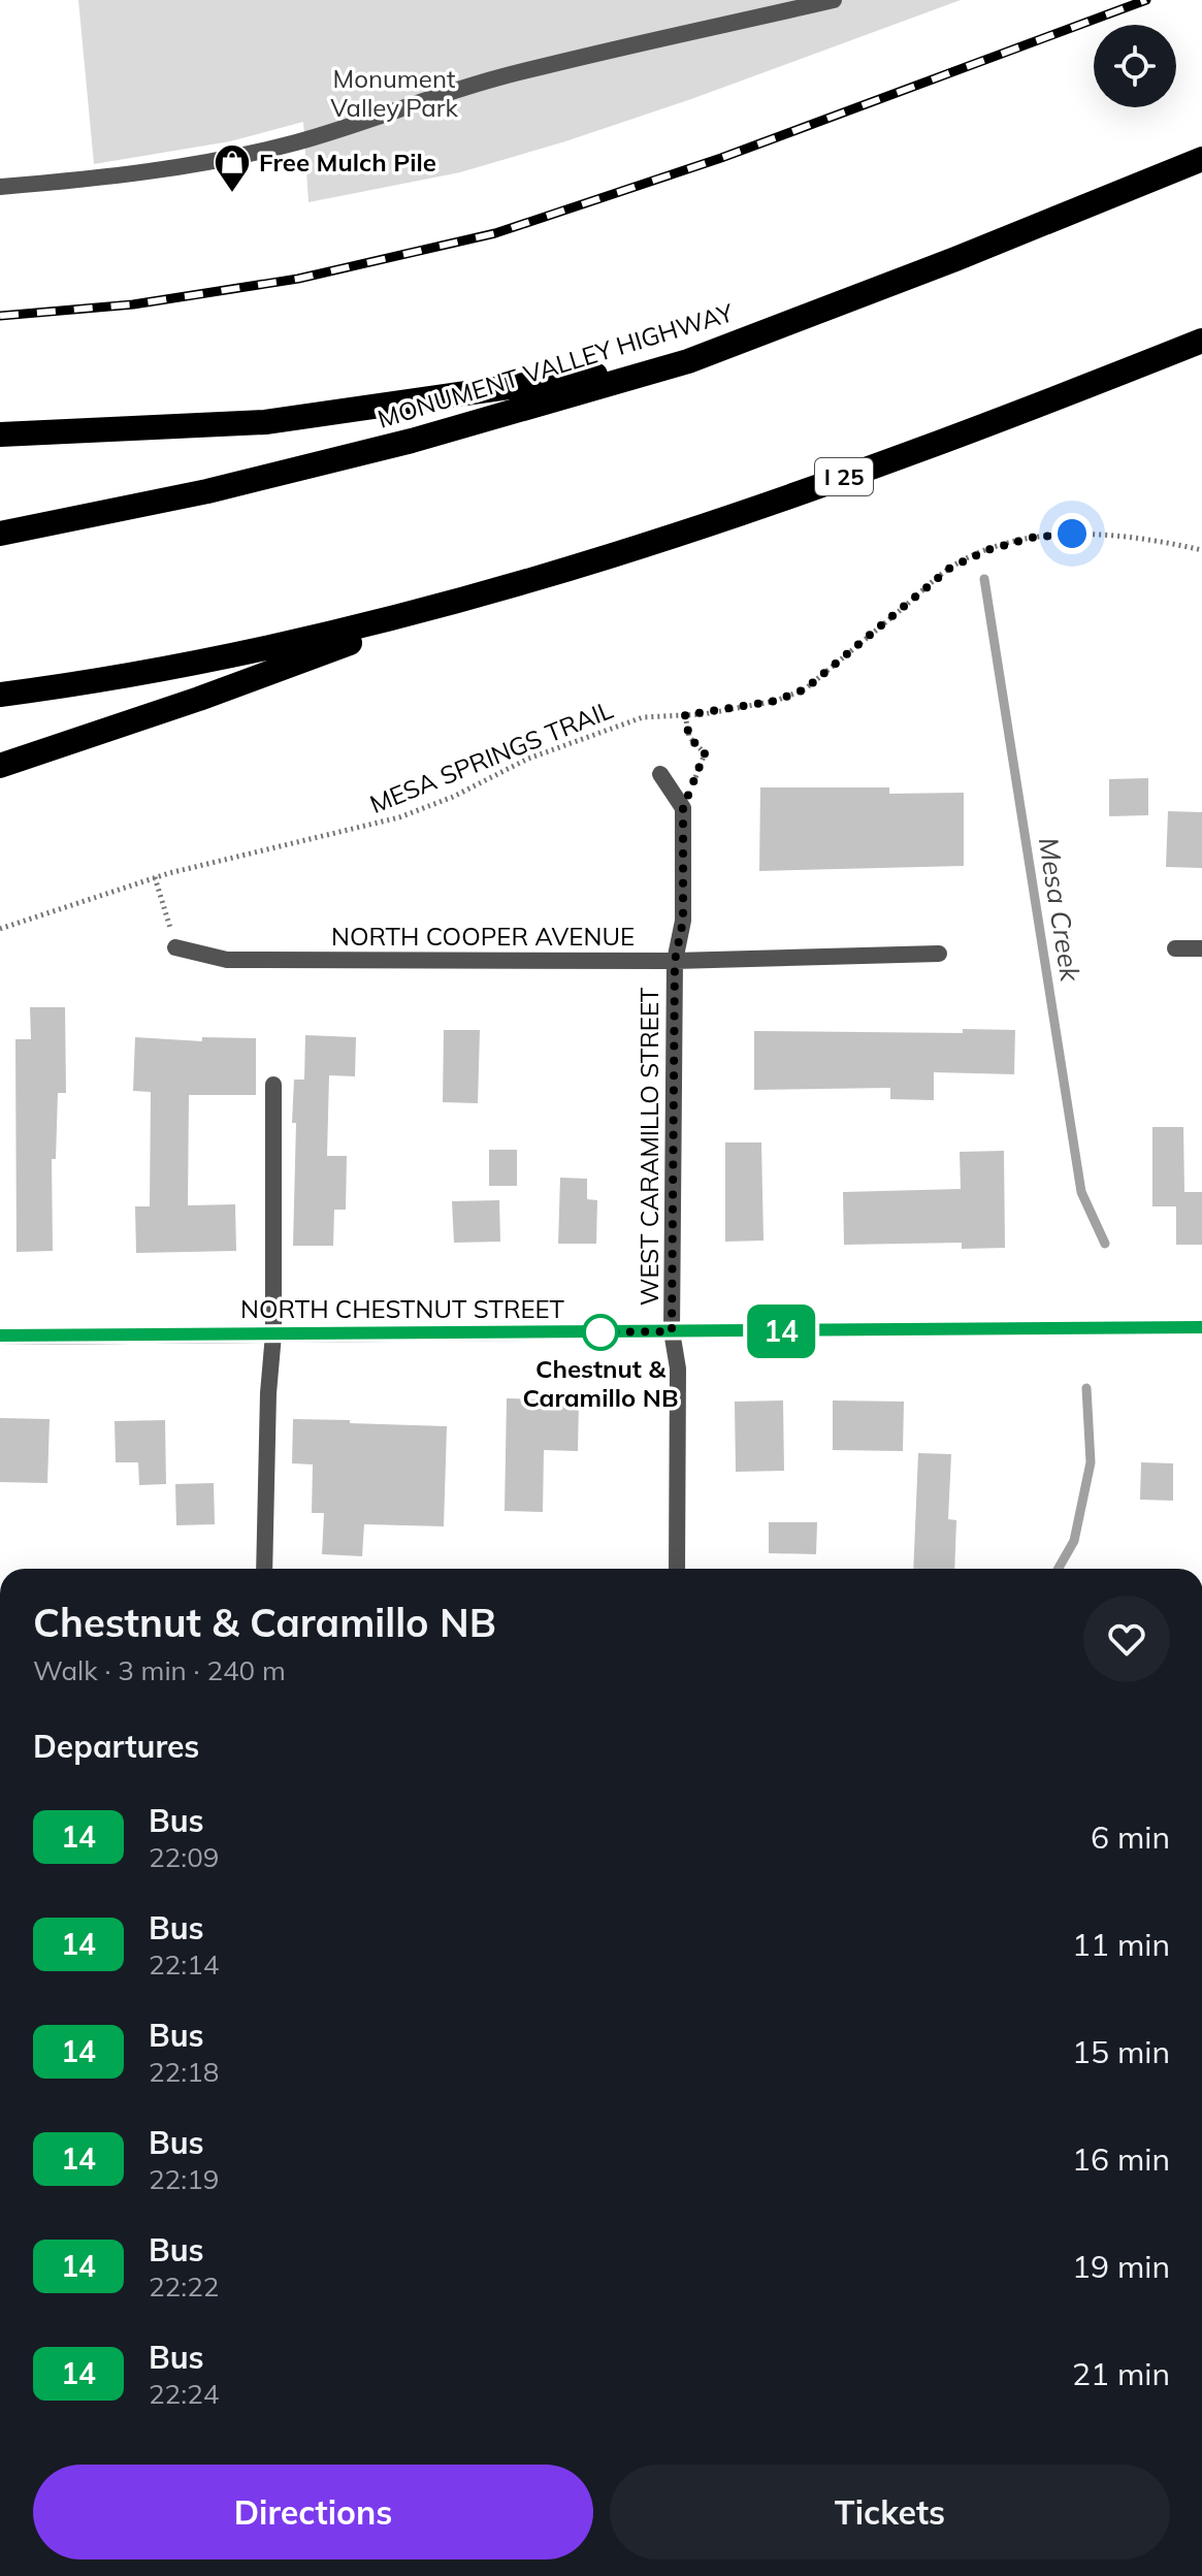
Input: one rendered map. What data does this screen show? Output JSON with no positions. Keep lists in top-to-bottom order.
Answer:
{
  "streets": {
    "highway": ["MONUMENT VALLEY HIGHWAY", "I 25"],
    "main road": ["NORTH CHESTNUT STREET"],
    "street": ["NORTH COOPER AVENUE", "WEST CARAMILLO STREET"],
    "path": ["MESA SPRINGS TRAIL"]
  },
  "crossings": [
    ["NORTH COOPER AVENUE", "WEST CARAMILLO STREET"],
    ["WEST CARAMILLO STREET", "NORTH CHESTNUT STREET"]
  ],
  "water": ["Mesa Creek"],
  "parks": ["Monument Valley Park"],
  "places": {
    "shop": ["Free Mulch Pile"],
    "other": ["Chestnut & Caramillo NB"]
  },
  "lines": ["bus line 14"],
  "page": {
    "on_map": "14",
    "heading": [
      ["Chestnut & Caramillo NB", "Walk · 3 min · 240 m"],
      "Departures"
    ],
    "list": [
      {
        "mark": "14",
        "name": "Bus",
        "note": "22:09",
        "value": "6 min"
      },
      {
        "mark": "14",
        "name": "Bus",
        "note": "22:14",
        "value": "11 min"
      },
      {
        "mark": "14",
        "name": "Bus",
        "note": "22:18",
        "value": "15 min"
      },
      {
        "mark": "14",
        "name": "Bus",
        "note": "22:19",
        "value": "16 min"
      },
      {
        "mark": "14",
        "name": "Bus",
        "note": "22:22",
        "value": "19 min"
      },
      {
        "mark": "14",
        "name": "Bus",
        "note": "22:24",
        "value": "21 min"
      }
    ],
    "buttons": ["Directions", "Tickets"]
  }
}
